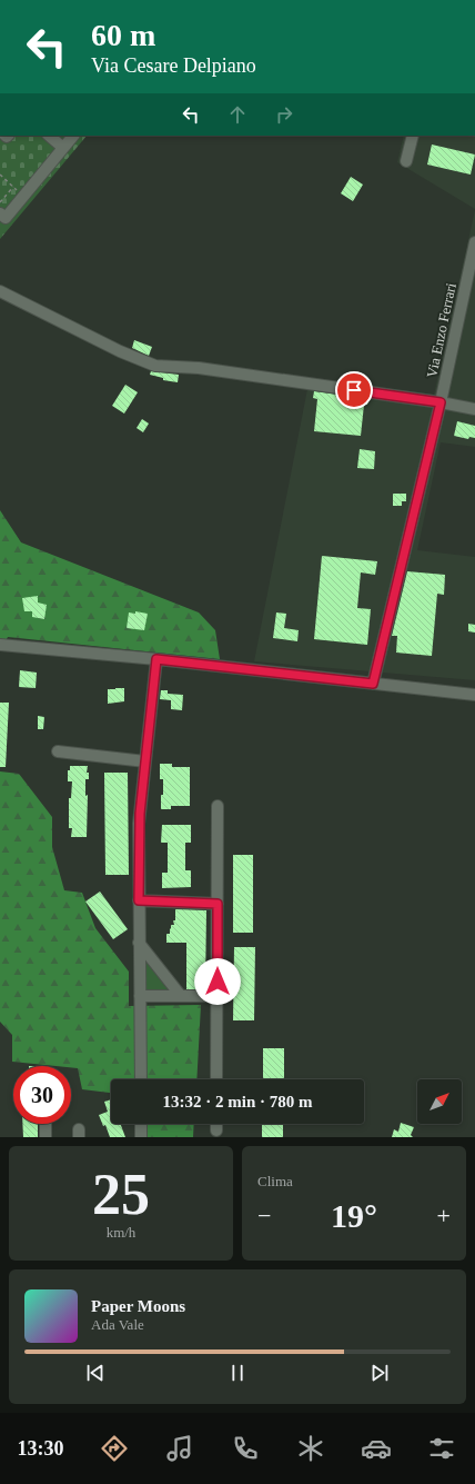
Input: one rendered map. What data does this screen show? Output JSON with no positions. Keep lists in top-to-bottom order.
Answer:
{
  "streets": {
    "street": ["Via Enzo Ferrari"]
  },
  "north": "top right",
  "page": {
    "turn": ["60 m", "Via Cesare Delpiano"],
    "limit": "30",
    "trip": "13:32 · 2 min · 780 m",
    "tile": [
      ["25", "km/h"],
      "Clima"
    ],
    "heat": ["−", "19°", "+"],
    "song": ["Paper Moons", "Ada Vale"],
    "tabs": "13:30"
  }
}
